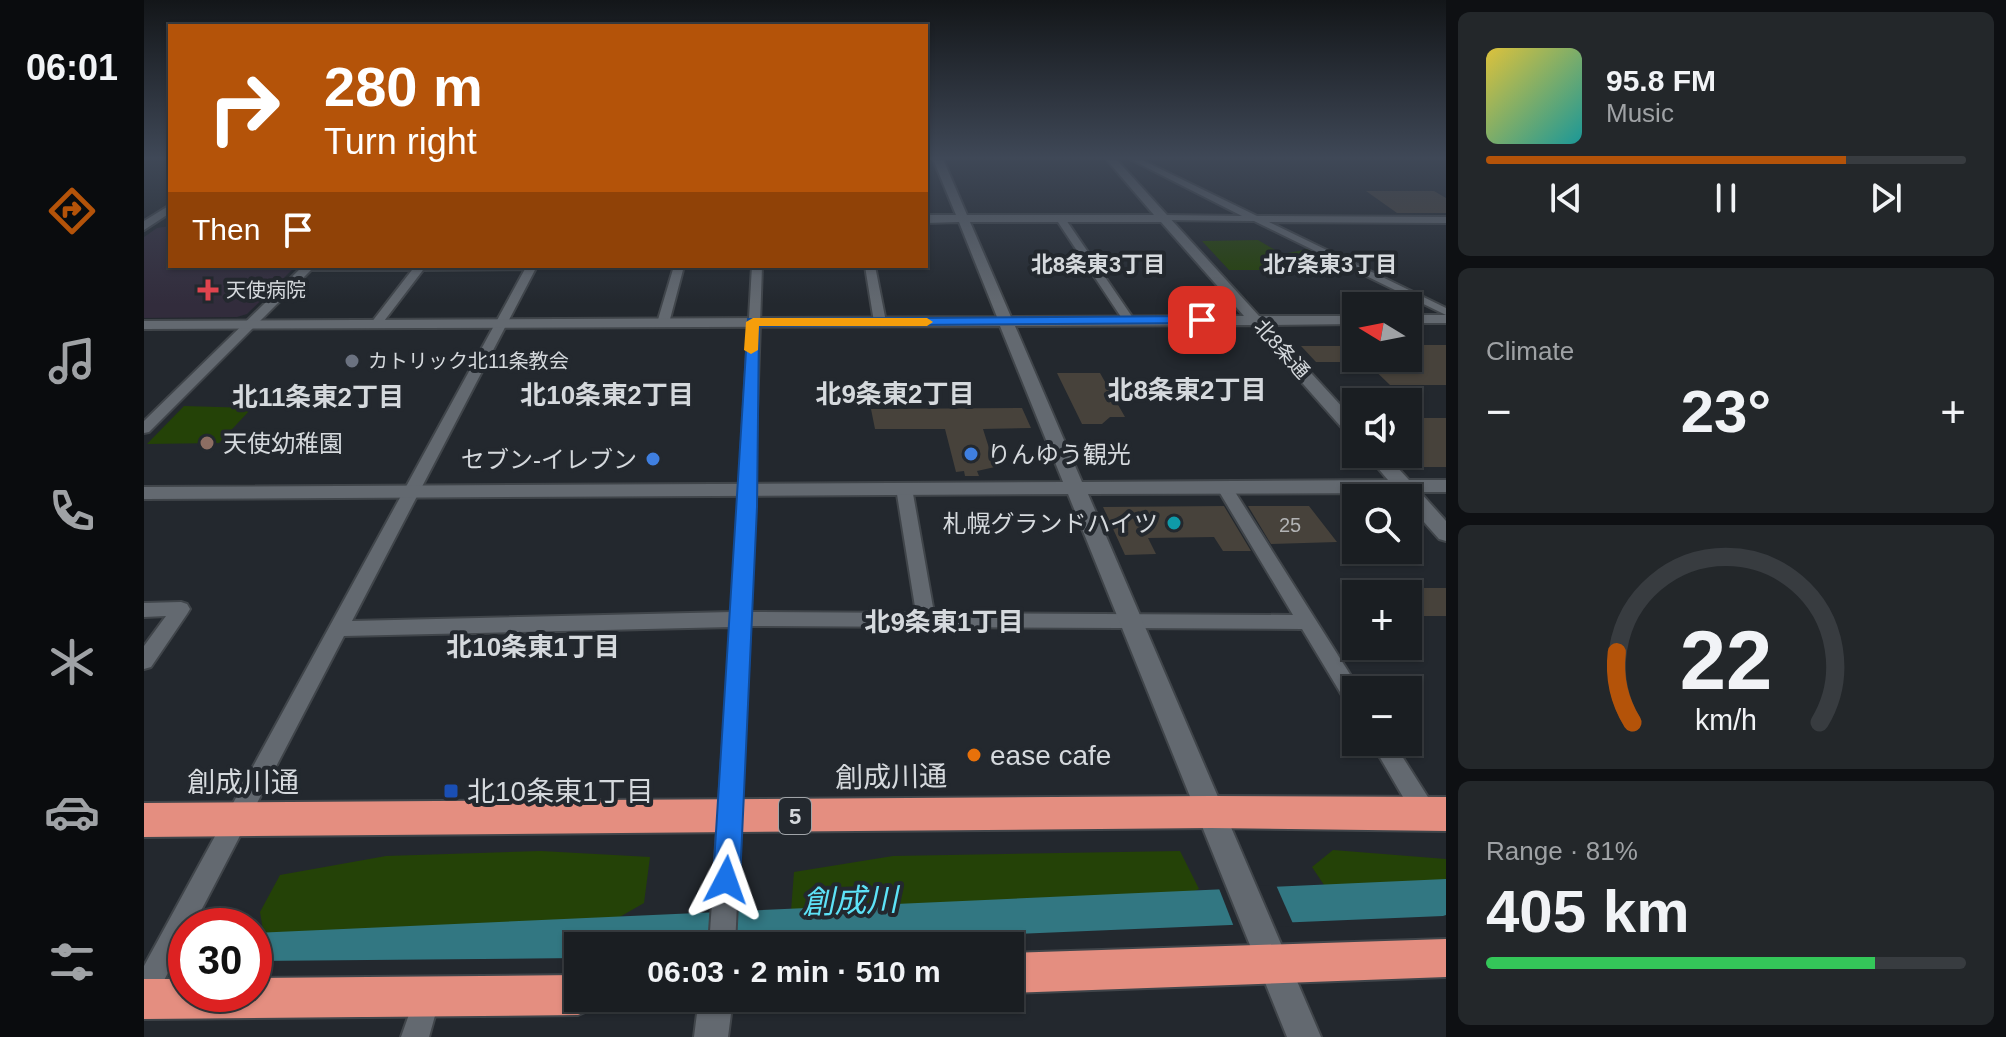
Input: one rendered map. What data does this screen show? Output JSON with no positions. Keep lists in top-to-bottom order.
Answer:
{
  "streets": {
    "highway": ["創成川通", "5"],
    "street": ["北8条通"]
  },
  "districts": [
    "北8条東3丁目",
    "北7条東3丁目",
    "北8条東2丁目",
    "北9条東2丁目",
    "北10条東2丁目",
    "北11条東2丁目",
    "北9条東1丁目",
    "北10条東1丁目"
  ],
  "water": ["創成川"],
  "places": {
    "health": ["天使病院"],
    "other": [
      "カトリック北11条教会",
      "天使幼稚園",
      "りんゆう観光",
      "セブン-イレブン",
      "札幌グランドハイツ",
      "ease cafe"
    ],
    "transit": ["北10条東1丁目"]
  },
  "house_numbers": ["25"],
  "north": "left",
  "page": {
    "tabs": "06:01",
    "turn": ["280 m", "Turn right"],
    "song": ["95.8 FM", "Music"],
    "then": "Then",
    "tile": [
      "Climate",
      ["Range · 81%", "405 km"]
    ],
    "map_buttons": ["+", "−"],
    "heat": ["−", "23°", "+"],
    "limit": "30",
    "trip": "06:03 · 2 min · 510 m",
    "gauge": ["22", "km/h"]
  }
}
